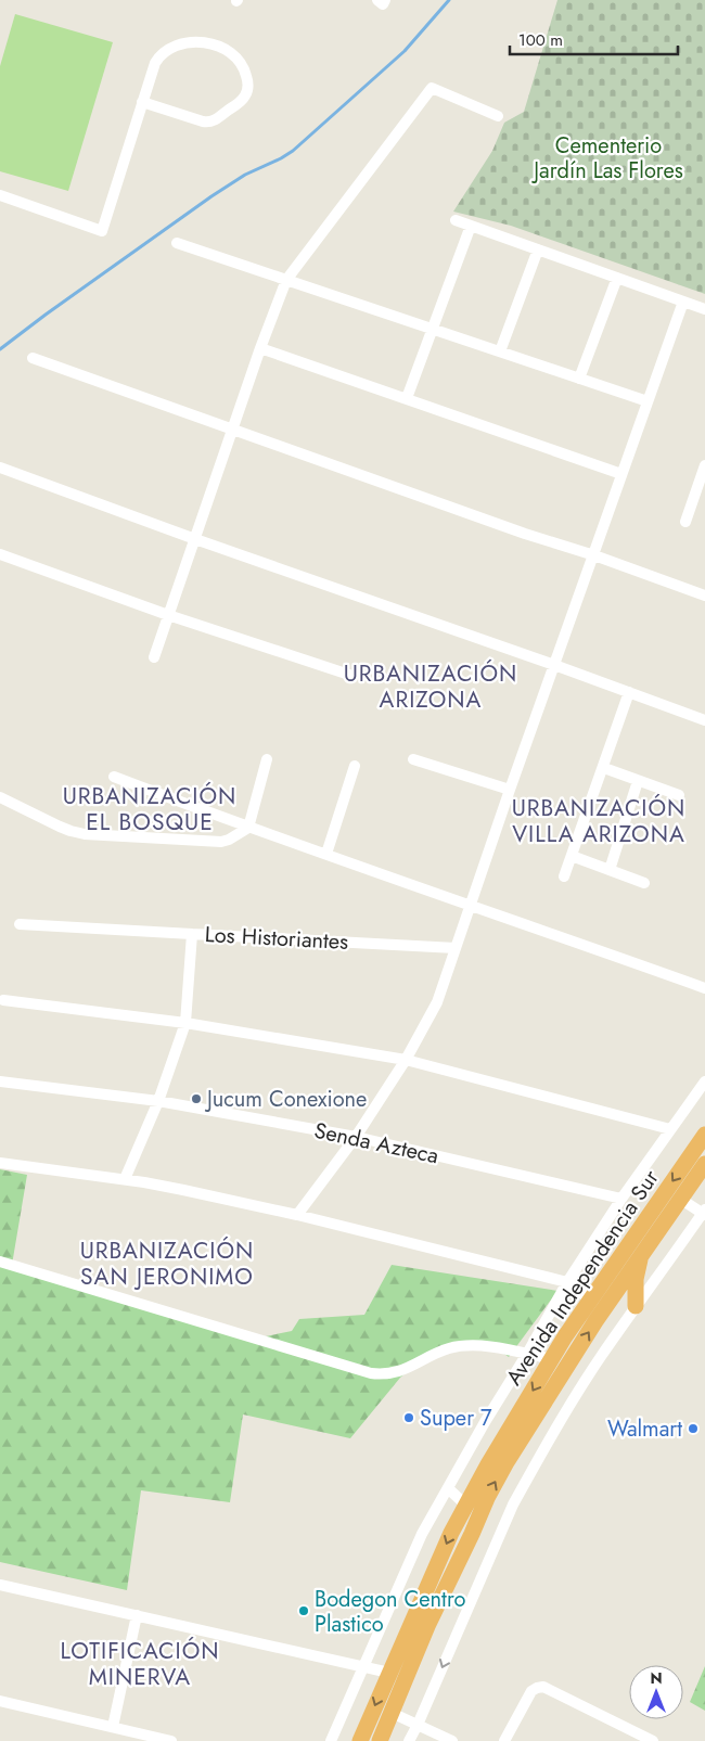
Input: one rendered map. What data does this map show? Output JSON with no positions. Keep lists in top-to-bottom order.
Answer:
{
  "streets": {
    "highway": ["Avenida Independencia Sur"],
    "street": ["Los Historiantes", "Senda Azteca"]
  },
  "crossings": [
    ["Los Historiantes", "Senda Azteca"]
  ],
  "districts": [
    "URBANIZACIÓN ARIZONA",
    "URBANIZACIÓN EL BOSQUE",
    "URBANIZACIÓN VILLA ARIZONA",
    "URBANIZACIÓN SAN JERONIMO",
    "LOTIFICACIÓN MINERVA"
  ],
  "parks": ["Cementerio Jardín Las Flores"],
  "places": [
    "Jucum Conexione",
    "Super 7",
    "Walmart",
    "Bodegon Centro Plastico"
  ],
  "scale_bar": "100 m",
  "north": "top"
}
